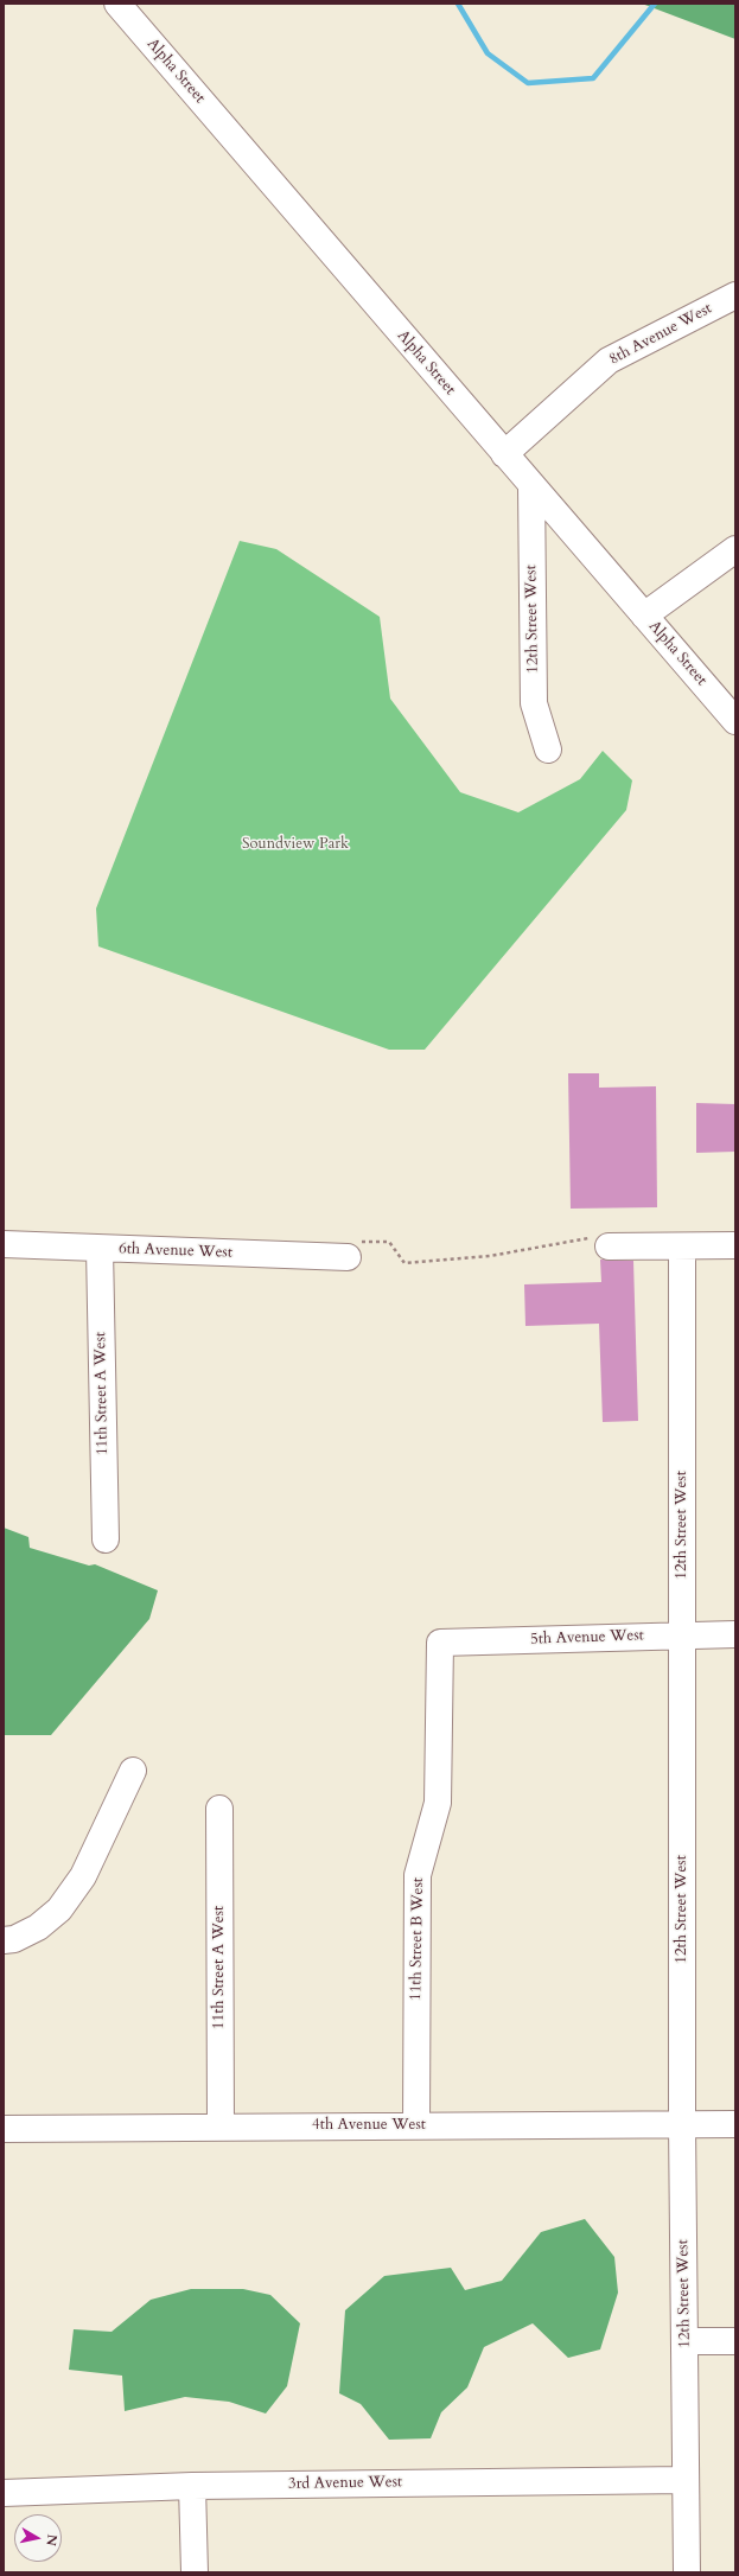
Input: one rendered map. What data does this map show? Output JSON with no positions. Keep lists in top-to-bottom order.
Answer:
{
  "streets": {
    "street": [
      "Alpha Street",
      "8th Avenue West",
      "12th Street West",
      "6th Avenue West",
      "11th Street A West",
      "5th Avenue West",
      "11th Street B West",
      "4th Avenue West",
      "3rd Avenue West"
    ]
  },
  "crossings": [
    ["Alpha Street", "8th Avenue West"],
    ["Alpha Street", "12th Street West"],
    ["12th Street West", "5th Avenue West"],
    ["12th Street West", "4th Avenue West"],
    ["12th Street West", "3rd Avenue West"],
    ["6th Avenue West", "11th Street A West"],
    ["11th Street A West", "4th Avenue West"],
    ["5th Avenue West", "11th Street B West"],
    ["11th Street B West", "4th Avenue West"]
  ],
  "parks": ["Soundview Park"],
  "north": "right"
}
